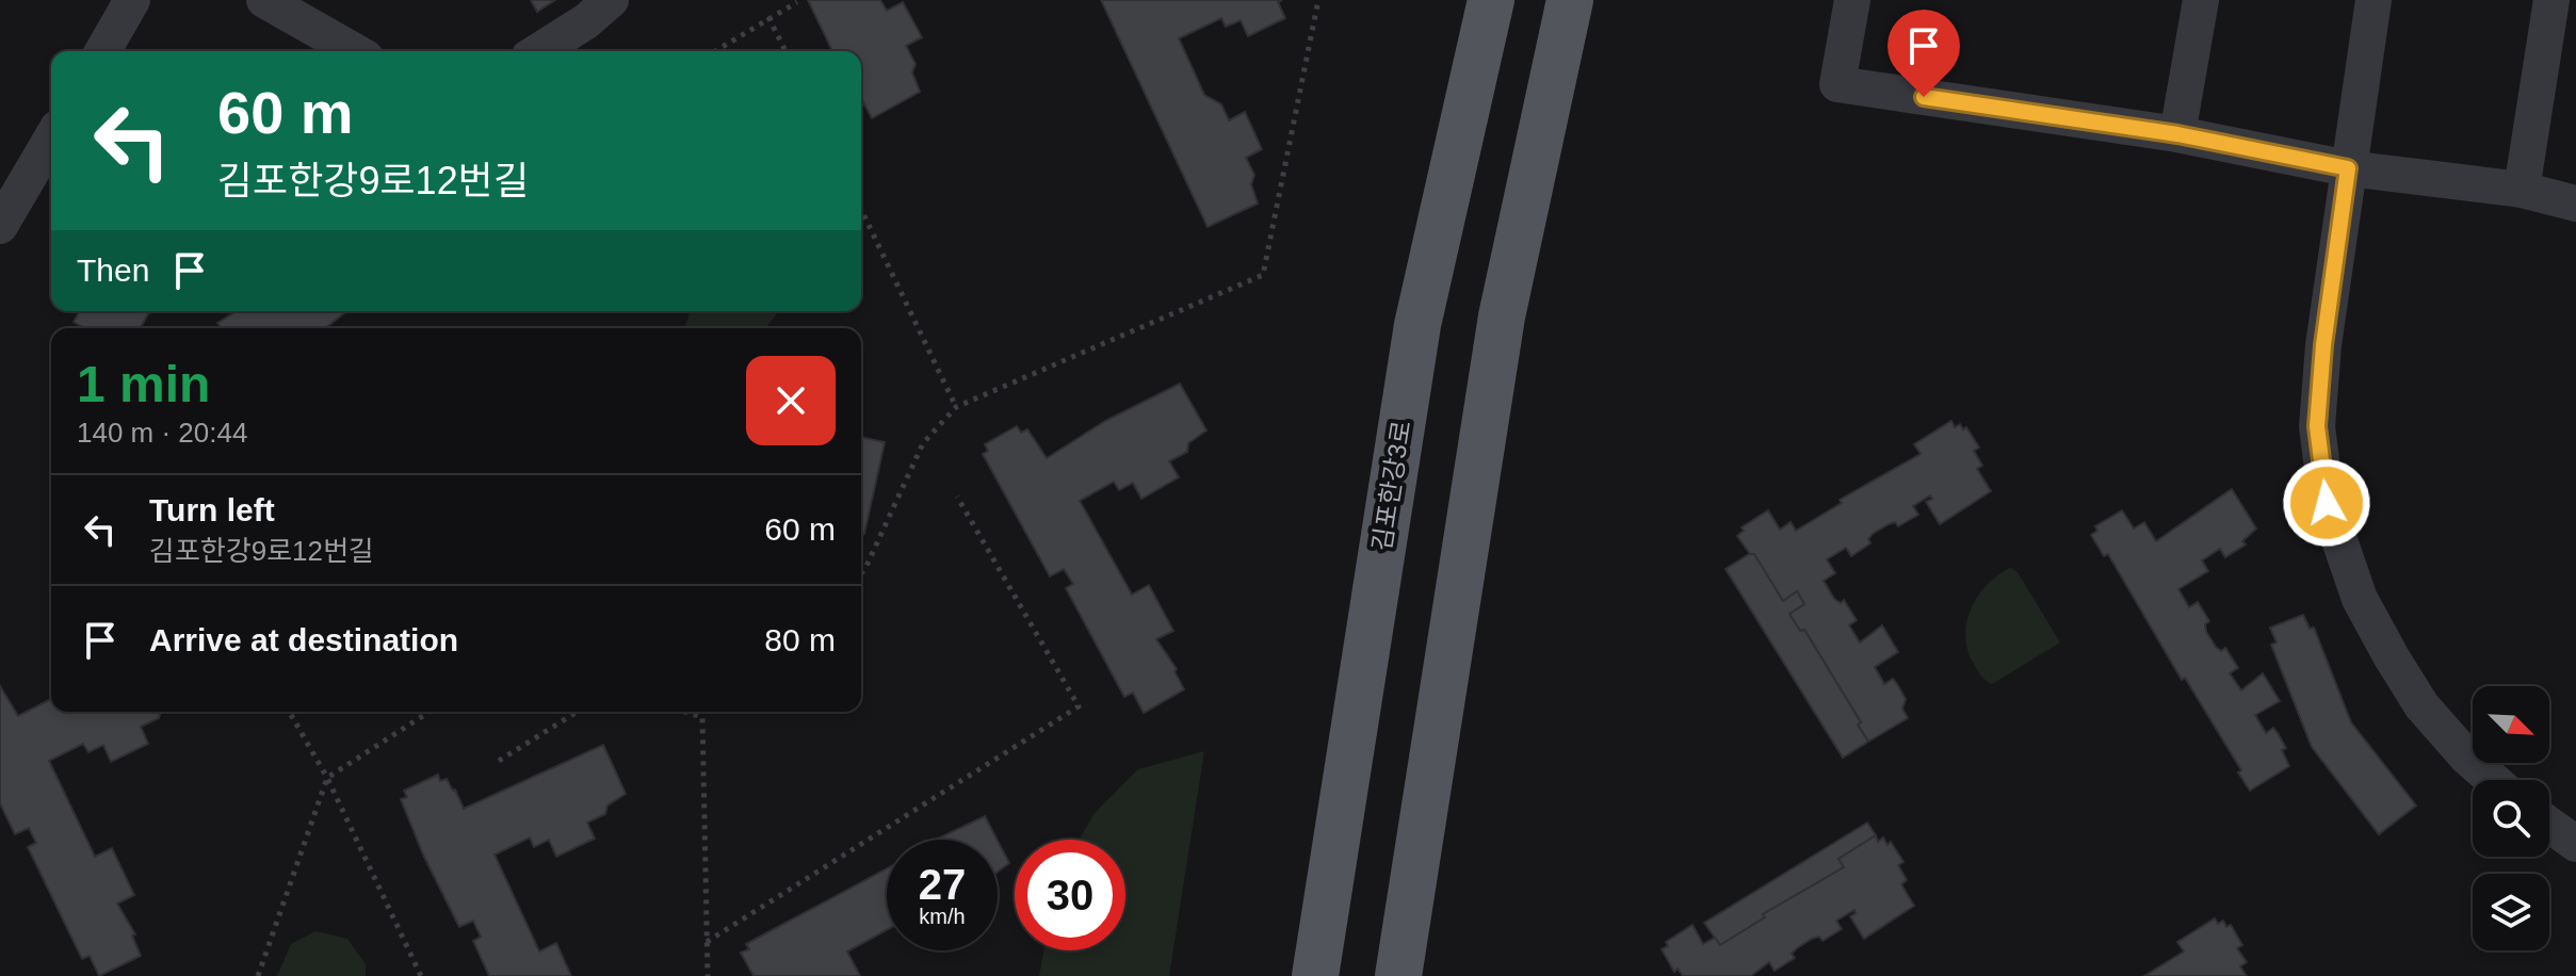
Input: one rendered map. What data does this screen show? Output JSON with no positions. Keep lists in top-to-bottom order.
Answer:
{
  "streets": {
    "main road": ["김포한강3로"]
  },
  "north": "bottom right",
  "page": {
    "turn": ["60 m", "김포한강9로12번길"],
    "then": "Then",
    "heading": ["1 min", "140 m · 20:44"],
    "list": [
      {
        "name": "Turn left",
        "note": "김포한강9로12번길",
        "value": "60 m"
      },
      {
        "name": "Arrive at destination",
        "value": "80 m"
      }
    ],
    "speed": "27 km/h",
    "limit": "30"
  }
}
